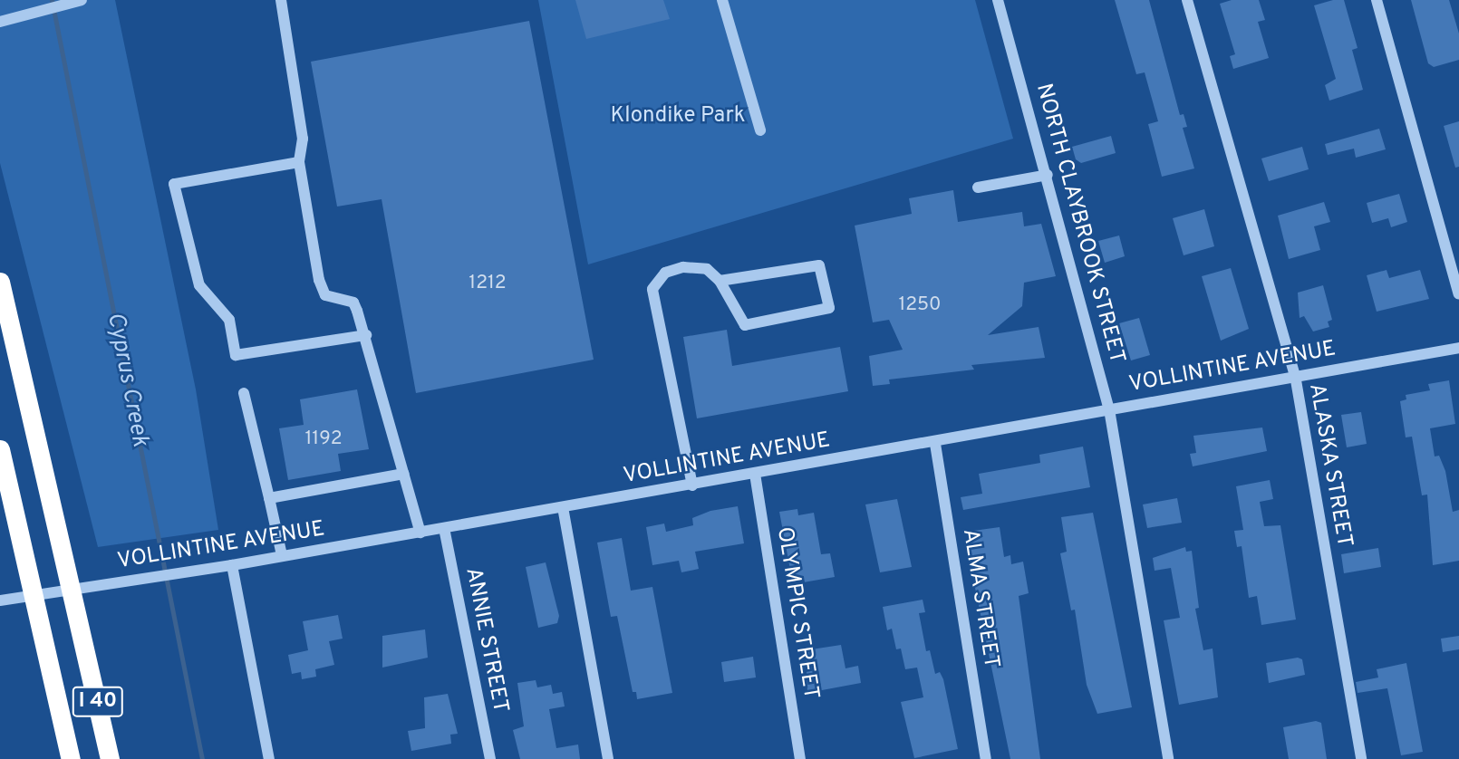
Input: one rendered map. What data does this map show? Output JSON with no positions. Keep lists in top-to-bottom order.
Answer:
{
  "streets": {
    "highway": ["I 40"],
    "street": [
      "NORTH CLAYBROOK STREET",
      "VOLLINTINE AVENUE",
      "ALASKA STREET",
      "ALMA STREET",
      "OLYMPIC STREET",
      "ANNIE STREET"
    ]
  },
  "crossings": [
    ["NORTH CLAYBROOK STREET", "VOLLINTINE AVENUE"],
    ["VOLLINTINE AVENUE", "ALASKA STREET"],
    ["VOLLINTINE AVENUE", "ALMA STREET"],
    ["VOLLINTINE AVENUE", "OLYMPIC STREET"],
    ["VOLLINTINE AVENUE", "ANNIE STREET"]
  ],
  "water": ["Cyprus Creek"],
  "parks": ["Klondike Park"],
  "house_numbers": ["1212", "1250", "1192"]
}
